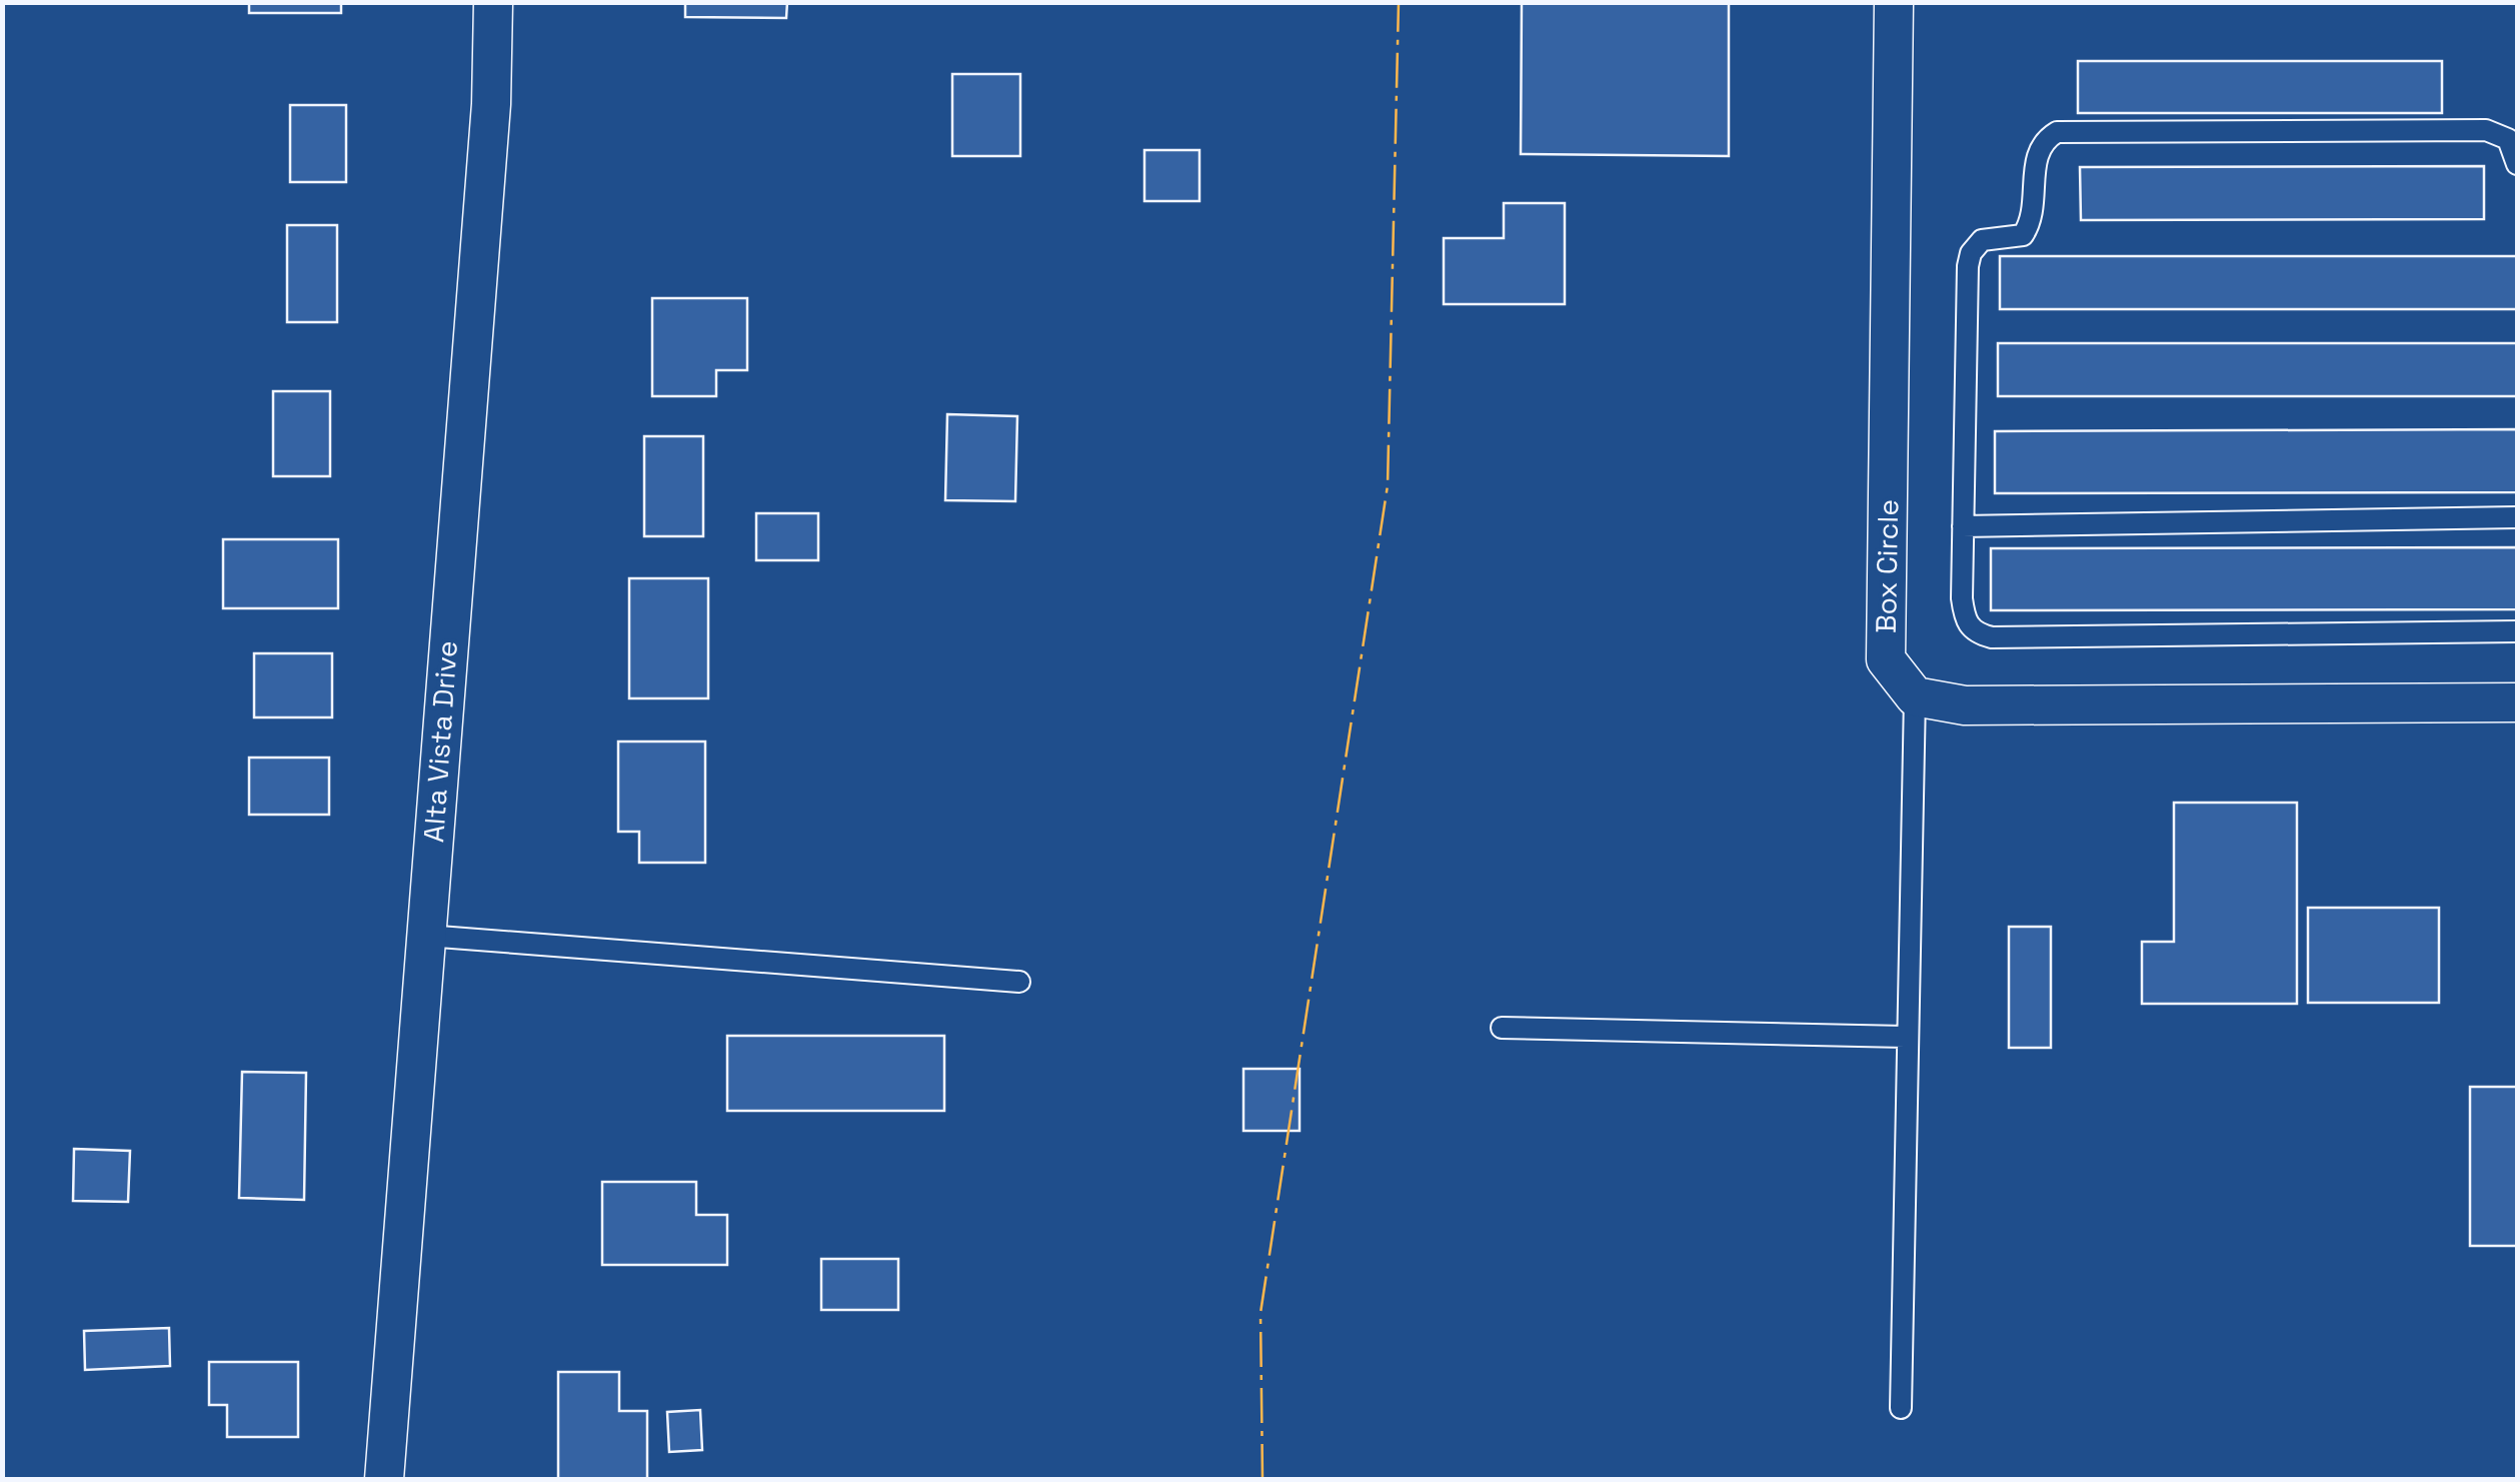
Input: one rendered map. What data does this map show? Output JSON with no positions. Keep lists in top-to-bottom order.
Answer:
{
  "streets": {
    "street": ["Box Circle", "Alta Vista Drive"]
  }
}
